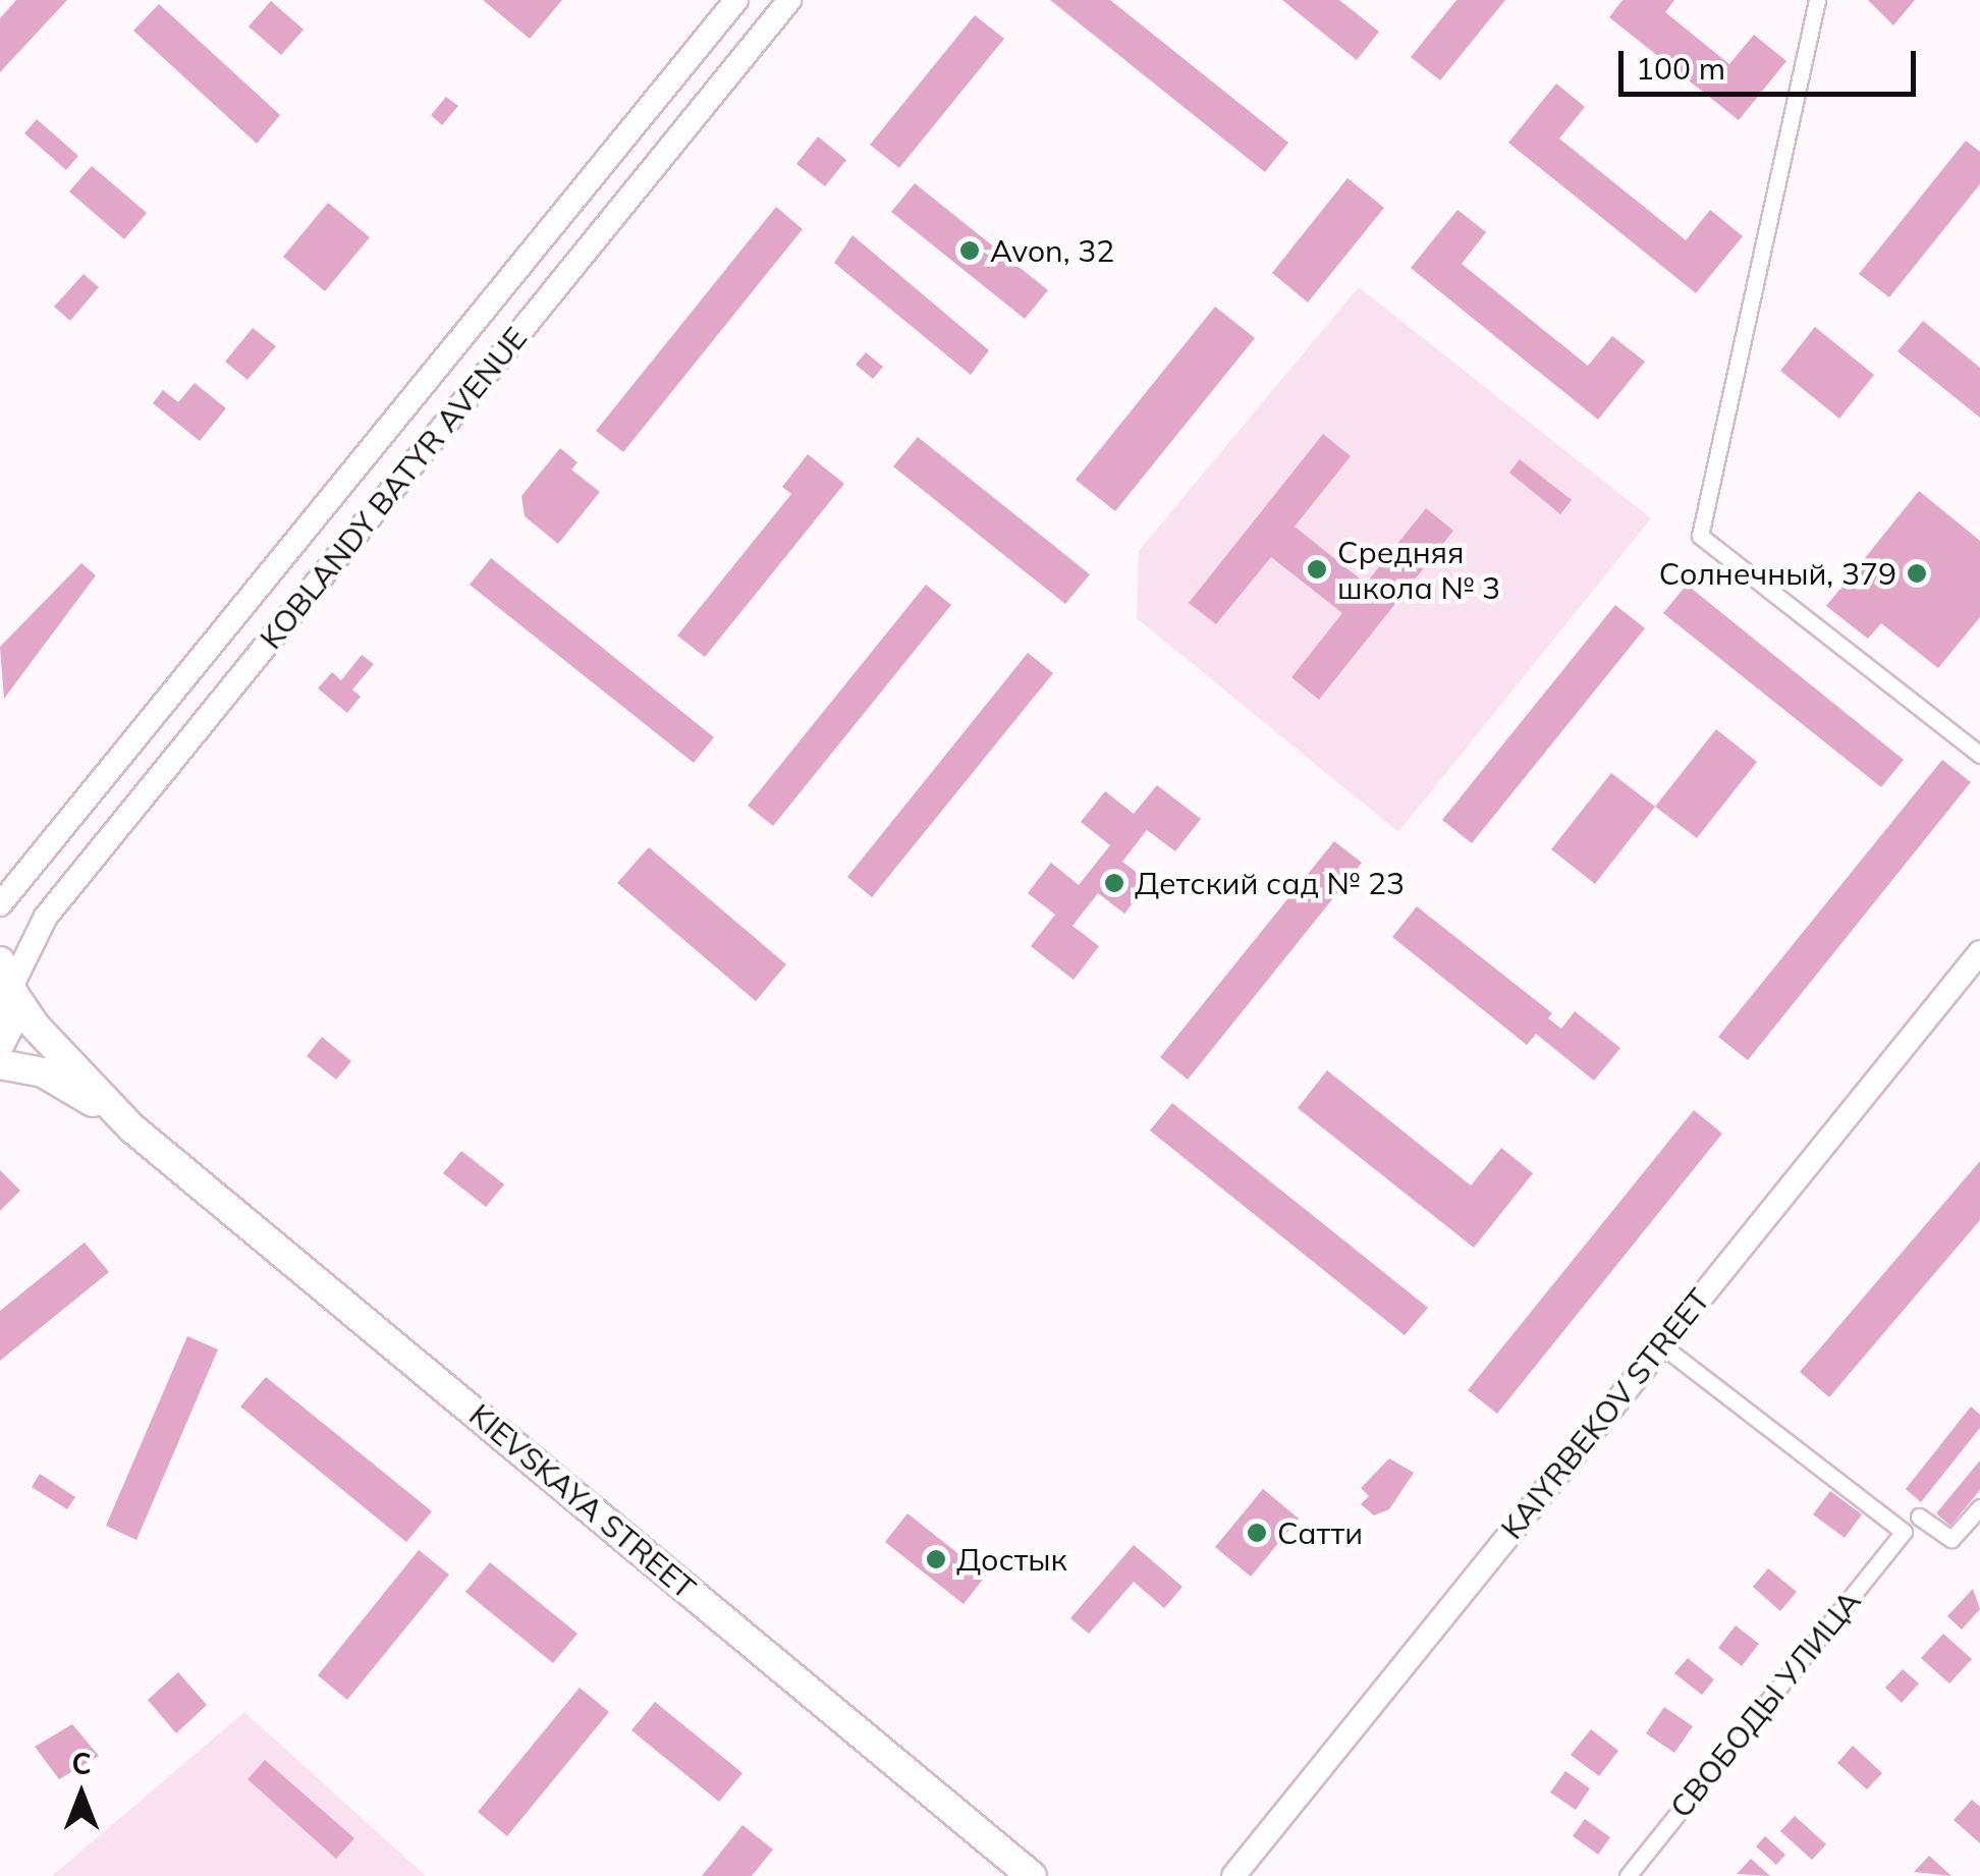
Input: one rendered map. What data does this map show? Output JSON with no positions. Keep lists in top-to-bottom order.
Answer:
{
  "streets": {
    "highway": ["KIEVSKAYA STREET"],
    "street": ["KOBLANDY BATYR AVENUE", "KAIYRBEKOV STREET", "СВОБОДЫ УЛИЦА"]
  },
  "crossings": [
    ["KAIYRBEKOV STREET", "СВОБОДЫ УЛИЦА"]
  ],
  "places": [
    "Avon, 32",
    "Средняя школа № 3",
    "Солнечный, 379",
    "Детский сад № 23",
    "Сатти",
    "Достык"
  ],
  "scale_bar": "100 m",
  "north": "top"
}
